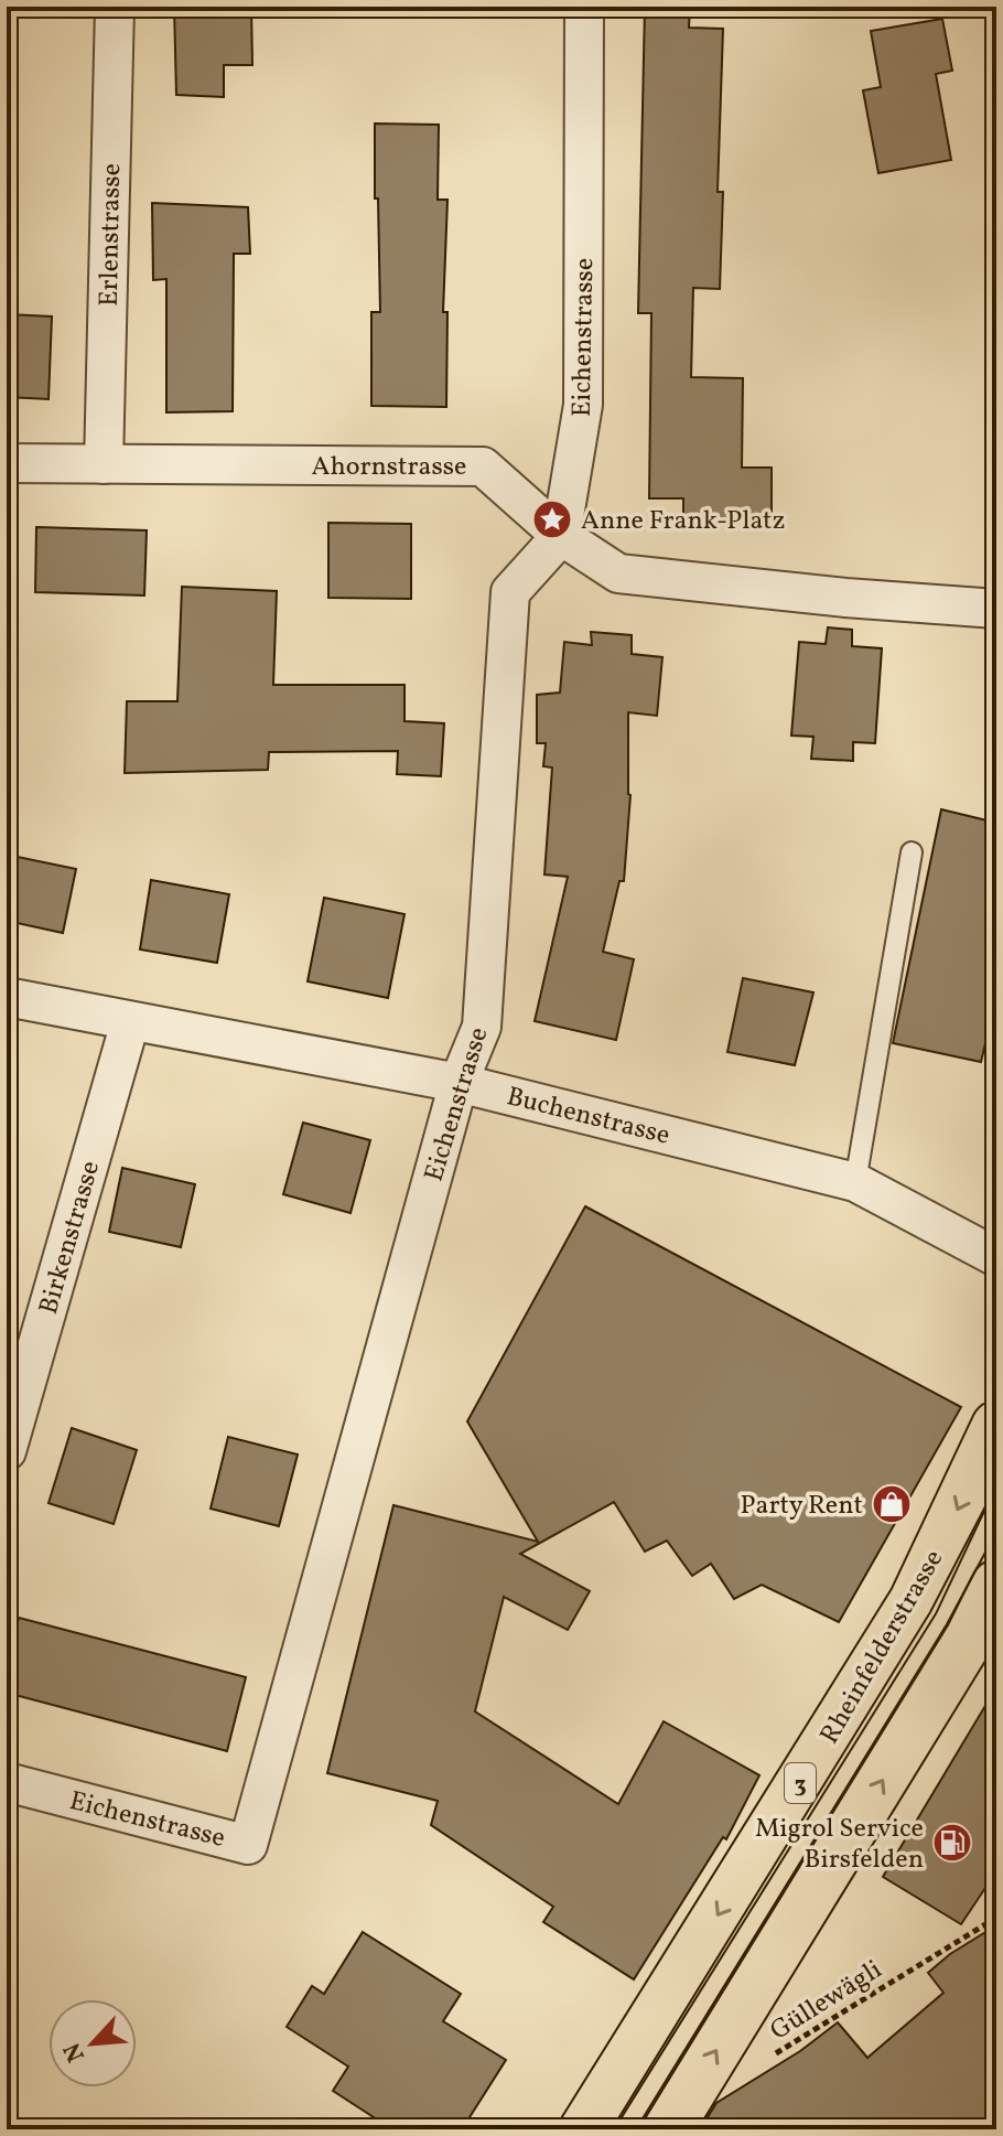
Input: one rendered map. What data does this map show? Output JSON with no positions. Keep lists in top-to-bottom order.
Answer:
{
  "streets": {
    "main road": ["Rheinfelderstrasse", "3"],
    "street": [
      "Erlenstrasse",
      "Eichenstrasse",
      "Ahornstrasse",
      "Buchenstrasse",
      "Birkenstrasse"
    ],
    "path": ["Güllewägli"]
  },
  "crossings": [
    ["Erlenstrasse", "Ahornstrasse"],
    ["Eichenstrasse", "Ahornstrasse"],
    ["Eichenstrasse", "Buchenstrasse"],
    ["Buchenstrasse", "Birkenstrasse"]
  ],
  "places": {
    "place": ["Anne Frank-Platz"],
    "shop": ["Party Rent"],
    "fuel station": ["Migrol Service Birsfelden"]
  },
  "north": "bottom left"
}
